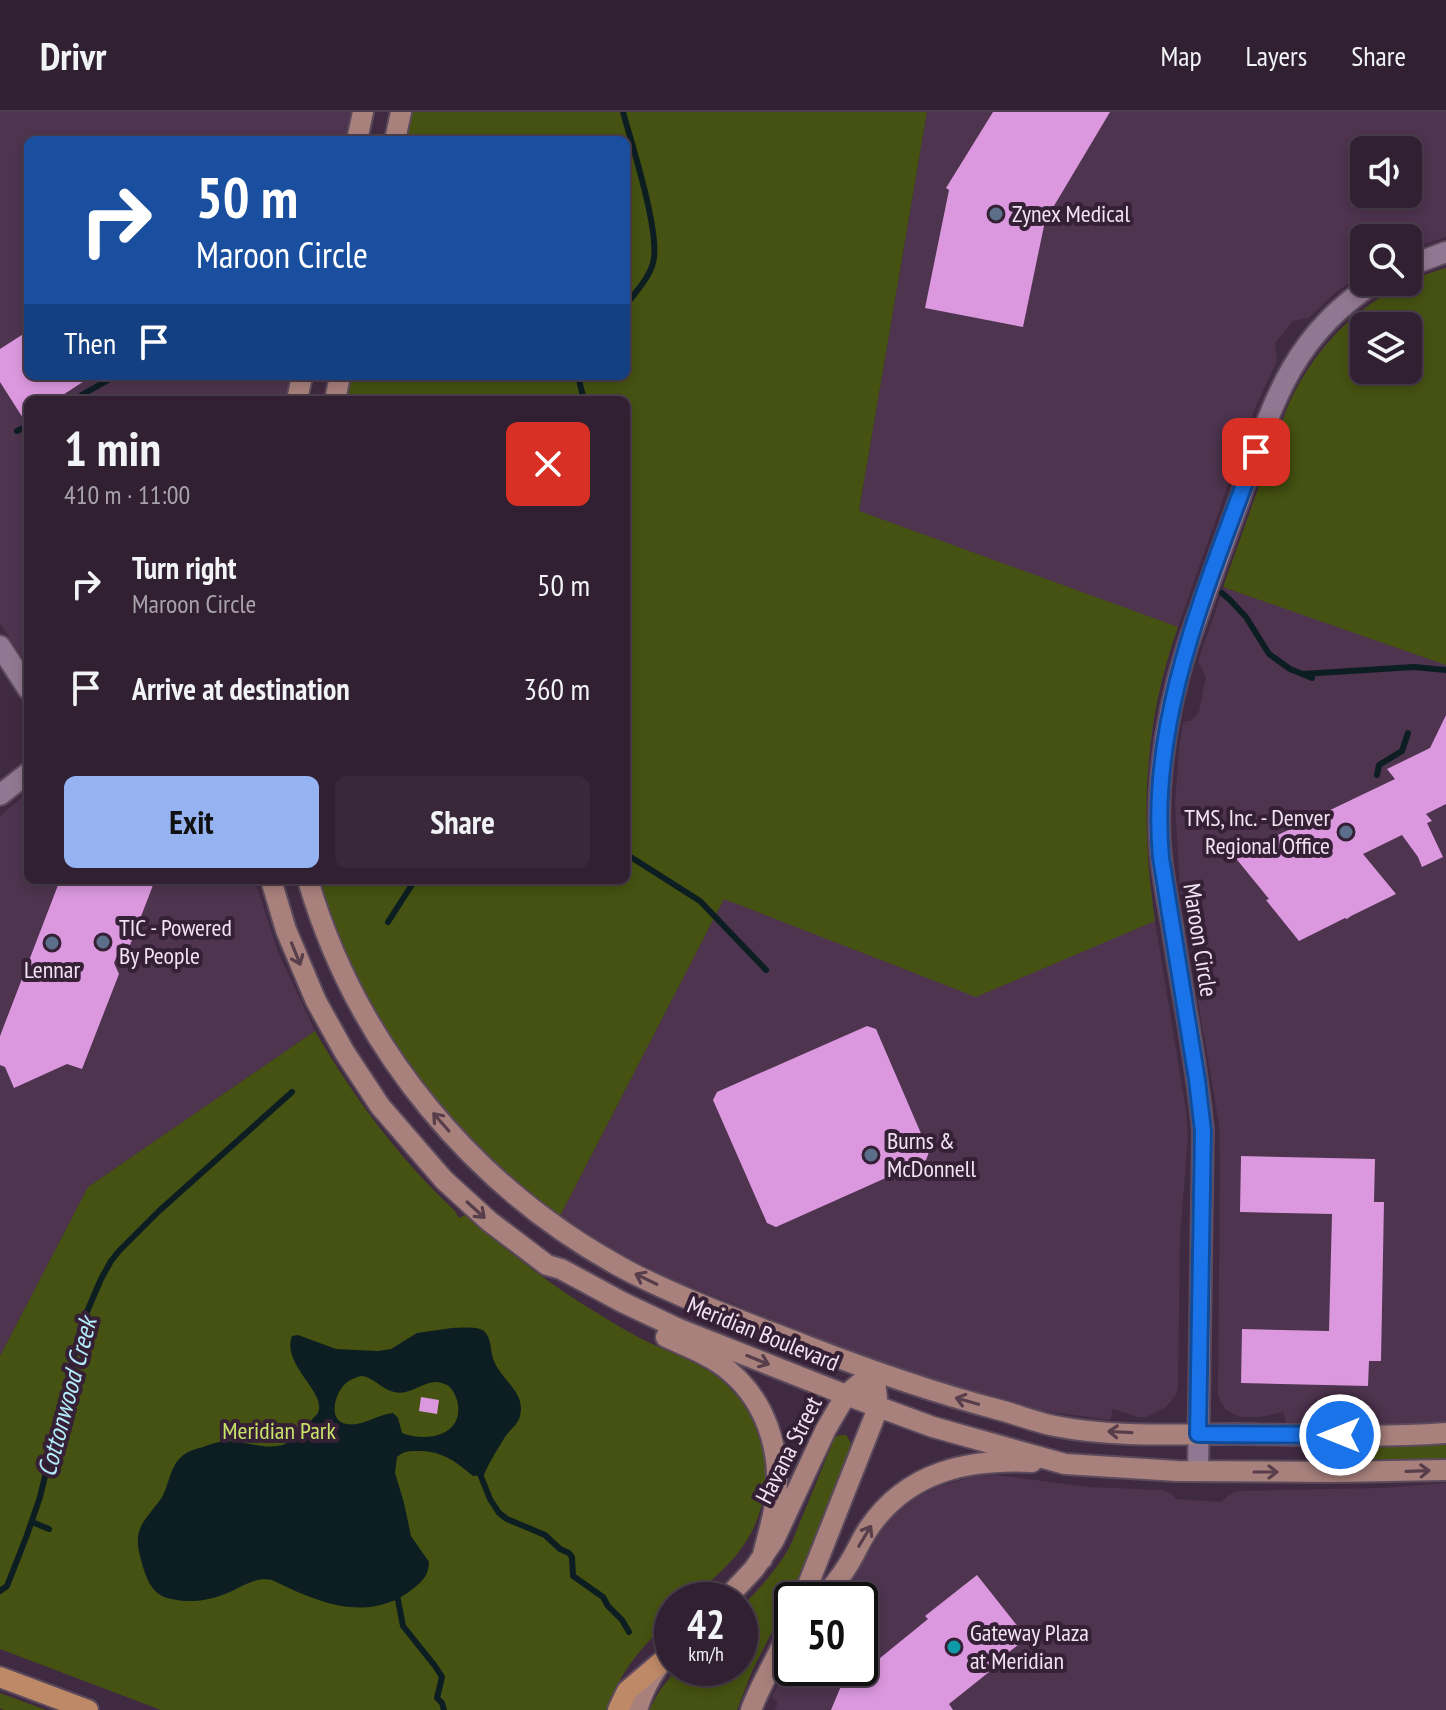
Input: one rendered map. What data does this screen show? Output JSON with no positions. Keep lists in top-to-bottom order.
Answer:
{
  "streets": {
    "main road": ["Meridian Boulevard", "Havana Street"],
    "street": ["Maroon Circle"]
  },
  "crossings": [
    ["Maroon Circle", "Meridian Boulevard"],
    ["Meridian Boulevard", "Havana Street"]
  ],
  "water": ["Cottonwood Creek"],
  "parks": ["Meridian Park"],
  "places": [
    "Zynex Medical",
    "TMS, Inc. - Denver Regional Office",
    "TIC - Powered By People",
    "Lennar",
    "Burns & McDonnell",
    "Gateway Plaza at Meridian"
  ],
  "page": {
    "header": "Drivr",
    "nav": ["Map", "Layers", "Share"],
    "turn": ["50 m", "Maroon Circle"],
    "then": "Then",
    "heading": ["1 min", "410 m · 11:00"],
    "list": [
      {
        "name": "Turn right",
        "note": "Maroon Circle",
        "value": "50 m"
      },
      {
        "name": "Arrive at destination",
        "value": "360 m"
      }
    ],
    "buttons": ["Exit", "Share"],
    "speed": "42 km/h",
    "limit": "50"
  }
}
